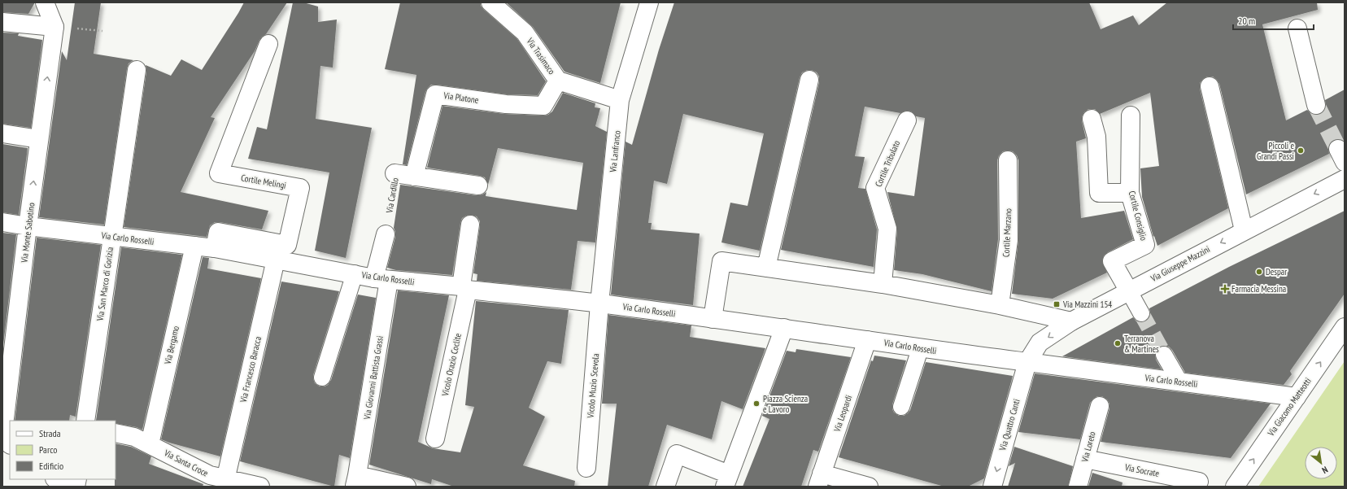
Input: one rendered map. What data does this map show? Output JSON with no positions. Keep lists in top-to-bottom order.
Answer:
{
  "streets": {
    "street": [
      "Via Trasimaco",
      "Via Platone",
      "Via Lanfranco",
      "Cortile Tribulato",
      "Cortile Melingi",
      "Via Cardillo",
      "Cortile Consiglio",
      "Via Monte Sabotino",
      "Cortile Marzano",
      "Via Carlo Rosselli",
      "Via Giuseppe Mazzini",
      "Via San Marco di Gorizia",
      "Via Bergamo",
      "Vicolo Orazio Coclite",
      "Via Francesco Baracca",
      "Via Giovanni Battista Grassi",
      "Vicolo Muzio Scevola",
      "Via Giacomo Matteotti",
      "Via Leopardi",
      "Via Quattro Canti",
      "Via Loreto",
      "Via Santa Croce",
      "Via Socrate"
    ]
  },
  "crossings": [
    ["Via Trasimaco", "Via Platone"],
    ["Via Trasimaco", "Via Lanfranco"],
    ["Via Platone", "Via Cardillo"],
    ["Via Lanfranco", "Via Carlo Rosselli"],
    ["Via Lanfranco", "Vicolo Muzio Scevola"],
    ["Cortile Melingi", "Via Carlo Rosselli"],
    ["Cortile Consiglio", "Via Giuseppe Mazzini"],
    ["Via Monte Sabotino", "Via Carlo Rosselli"],
    ["Via Carlo Rosselli", "Via Giuseppe Mazzini"],
    ["Via Carlo Rosselli", "Via San Marco di Gorizia"],
    ["Via Carlo Rosselli", "Via Bergamo"],
    ["Via Carlo Rosselli", "Vicolo Orazio Coclite"],
    ["Via Carlo Rosselli", "Via Francesco Baracca"],
    ["Via Carlo Rosselli", "Via Giovanni Battista Grassi"],
    ["Via Carlo Rosselli", "Vicolo Muzio Scevola"],
    ["Via Carlo Rosselli", "Via Giacomo Matteotti"],
    ["Via Carlo Rosselli", "Via Leopardi"],
    ["Via Carlo Rosselli", "Via Quattro Canti"],
    ["Via Giuseppe Mazzini", "Via Quattro Canti"],
    ["Via Bergamo", "Via Santa Croce"],
    ["Via Francesco Baracca", "Via Santa Croce"],
    ["Via Loreto", "Via Socrate"]
  ],
  "one_way": ["Via Monte Sabotino", "Via Giuseppe Mazzini", "Via Giacomo Matteotti"],
  "places": {
    "other": [
      "Piccoli e Grandi Passi",
      "Despar",
      "Terranova & Martines",
      "Piazza Scienza e Lavoro"
    ],
    "health": ["Farmacia Messina"],
    "transit": ["Via Mazzini 154"]
  },
  "legend": ["Strada", "Parco", "Edificio"],
  "scale_bar": "20 m",
  "north": "bottom right"
}
